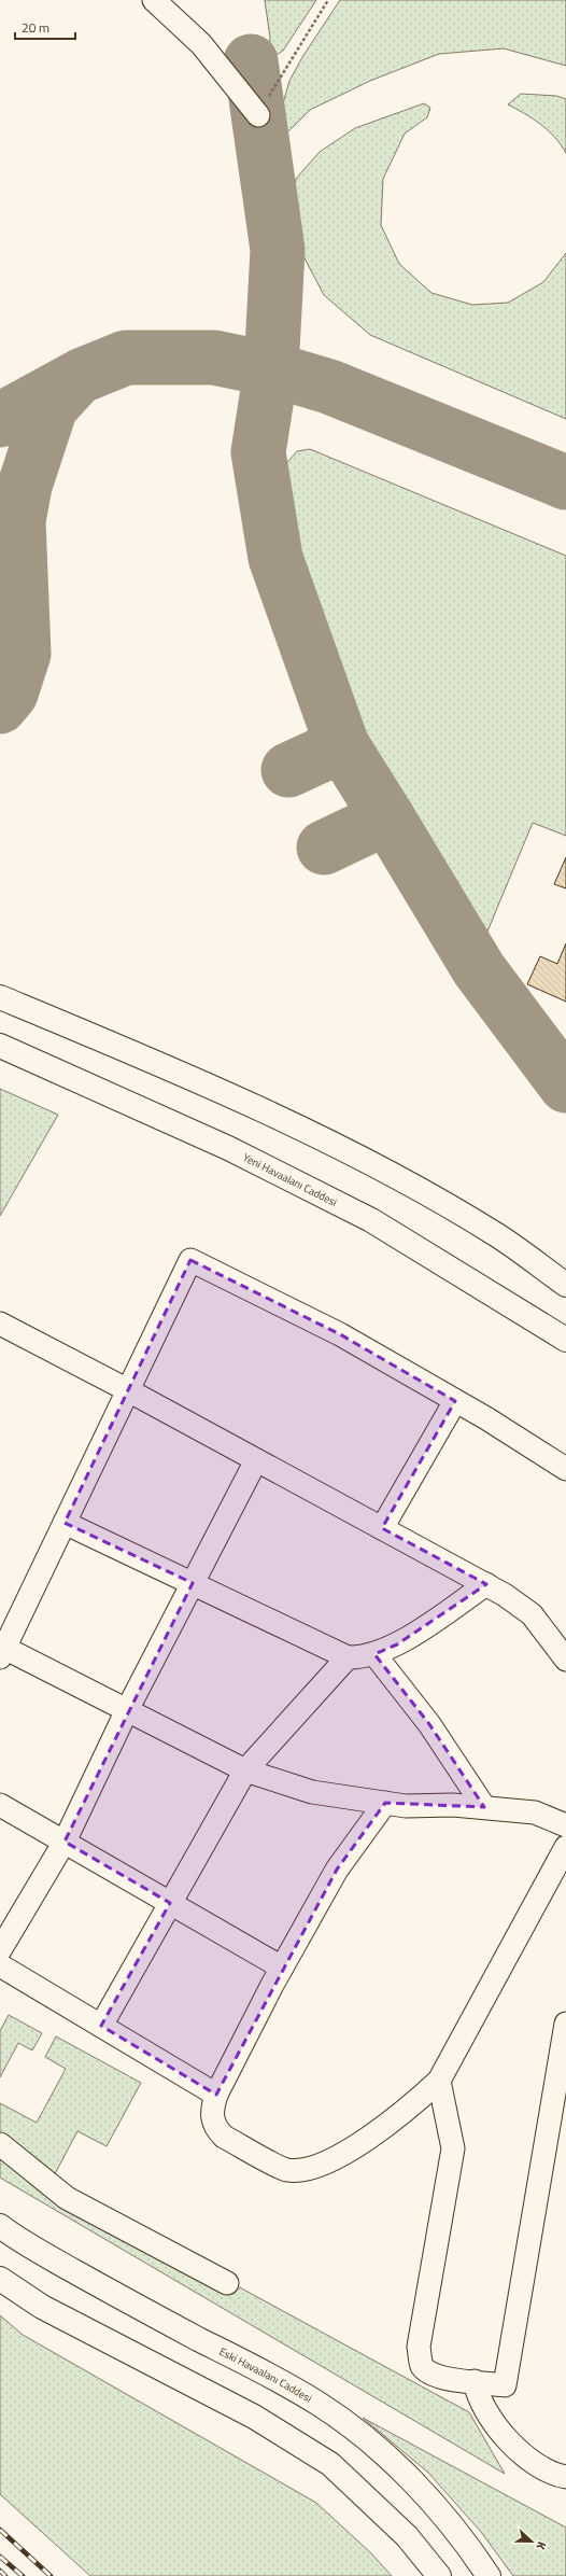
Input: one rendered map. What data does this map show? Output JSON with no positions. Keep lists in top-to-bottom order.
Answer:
{
  "streets": {
    "main road": ["Yeni Havaalanı Caddesi", "Eski Havaalanı Caddesi"]
  },
  "scale_bar": "20 m",
  "north": "right"
}
